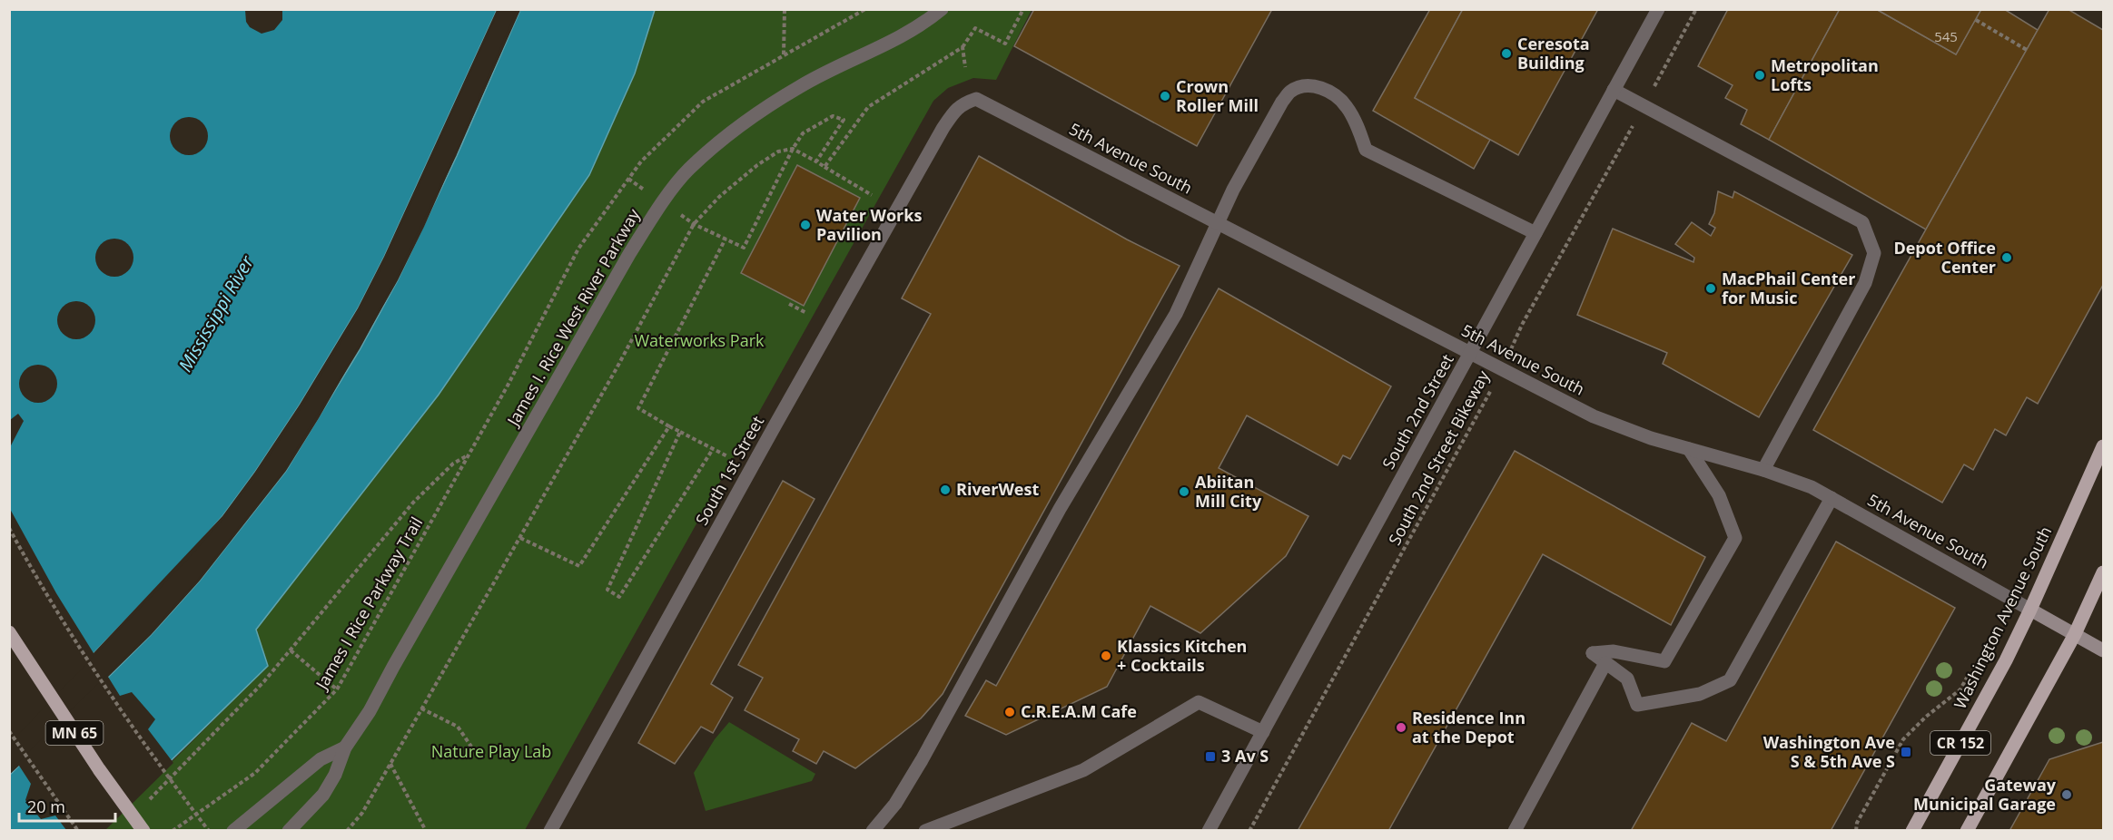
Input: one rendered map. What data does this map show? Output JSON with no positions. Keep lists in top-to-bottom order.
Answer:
{
  "streets": {
    "main road": [
      "5th Avenue South",
      "Washington Avenue South",
      "MN 65",
      "CR 152"
    ],
    "street": ["James I. Rice West River Parkway", "South 2nd Street", "South 1st Street"],
    "path": ["South 2nd Street Bikeway", "James I Rice Parkway Trail"]
  },
  "crossings": [
    ["5th Avenue South", "South 2nd Street"],
    ["5th Avenue South", "South 2nd Street Bikeway"],
    ["5th Avenue South", "South 1st Street"],
    ["5th Avenue South", "Washington Avenue South"],
    ["5th Avenue South", "CR 152"]
  ],
  "water": ["Mississippi River"],
  "parks": ["Waterworks Park", "Nature Play Lab"],
  "places": {
    "other": [
      "Ceresota Building",
      "Metropolitan Lofts",
      "Crown Roller Mill",
      "Water Works Pavilion",
      "Depot Office Center",
      "MacPhail Center for Music",
      "RiverWest",
      "Abiitan Mill City",
      "Klassics Kitchen + Cocktails",
      "C.R.E.A.M Cafe",
      "Residence Inn at the Depot",
      "Gateway Municipal Garage"
    ],
    "transit": ["Washington Ave S & 5th Ave S", "3 Av S"]
  },
  "house_numbers": ["545"],
  "scale_bar": "20 m"
}
